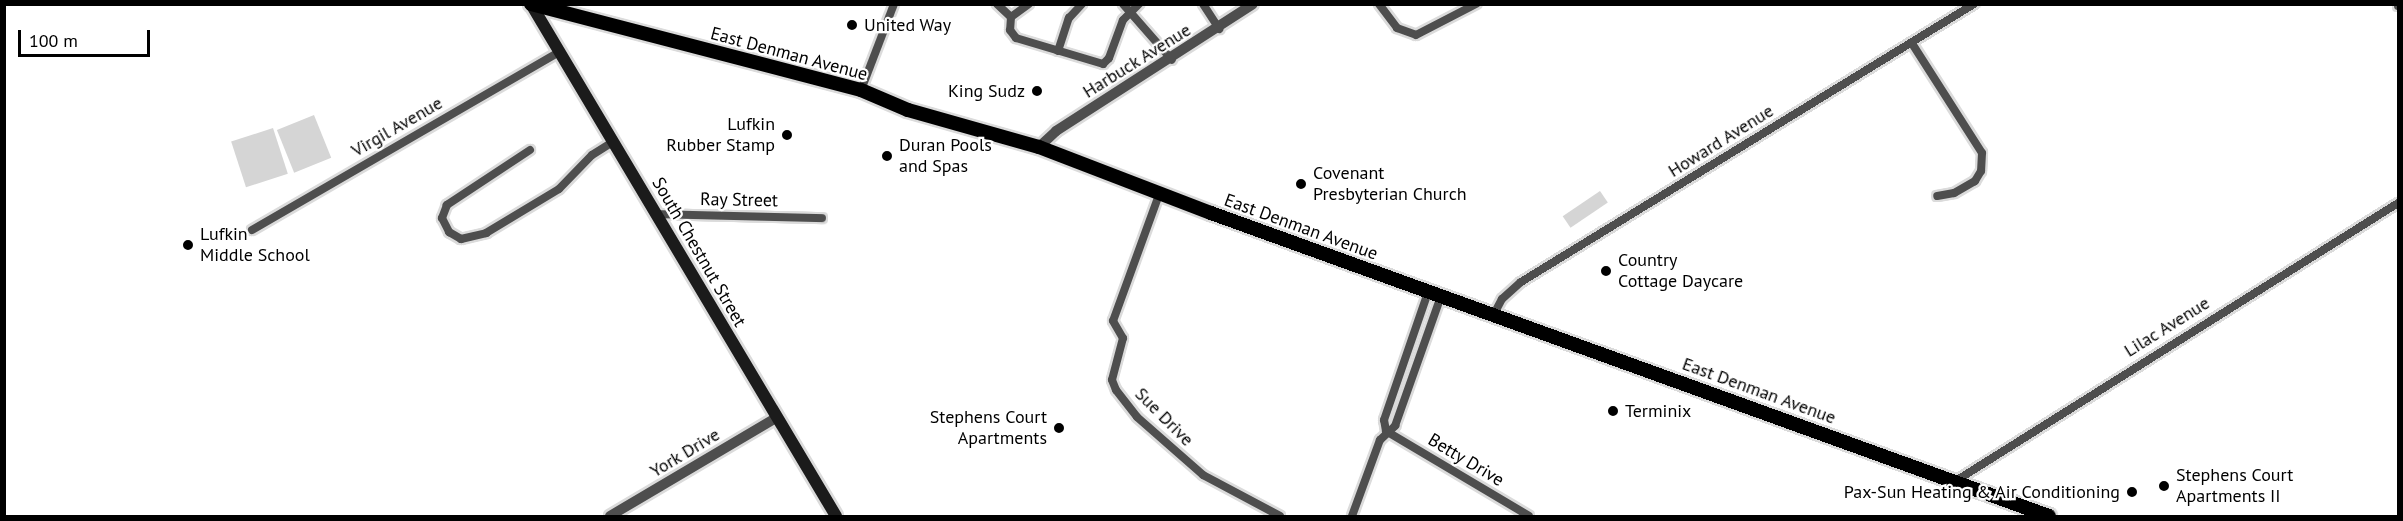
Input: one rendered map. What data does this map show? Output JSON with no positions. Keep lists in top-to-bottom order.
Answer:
{
  "streets": {
    "main road": ["East Denman Avenue", "South Chestnut Street"],
    "street": [
      "Harbuck Avenue",
      "Virgil Avenue",
      "Howard Avenue",
      "Ray Street",
      "Lilac Avenue",
      "Sue Drive",
      "York Drive",
      "Betty Drive"
    ]
  },
  "crossings": [
    ["East Denman Avenue", "Harbuck Avenue"],
    ["East Denman Avenue", "Howard Avenue"],
    ["East Denman Avenue", "South Chestnut Street"],
    ["East Denman Avenue", "Lilac Avenue"],
    ["East Denman Avenue", "Sue Drive"],
    ["Virgil Avenue", "South Chestnut Street"],
    ["Ray Street", "South Chestnut Street"],
    ["South Chestnut Street", "York Drive"]
  ],
  "places": [
    "United Way",
    "King Sudz",
    "Lufkin Rubber Stamp",
    "Duran Pools and Spas",
    "Covenant Presbyterian Church",
    "Lufkin Middle School",
    "Country Cottage Daycare",
    "Terminix",
    "Stephens Court Apartments",
    "Stephens Court Apartments II",
    "Pax-Sun Heating & Air Conditioning"
  ],
  "scale_bar": "100 m"
}
